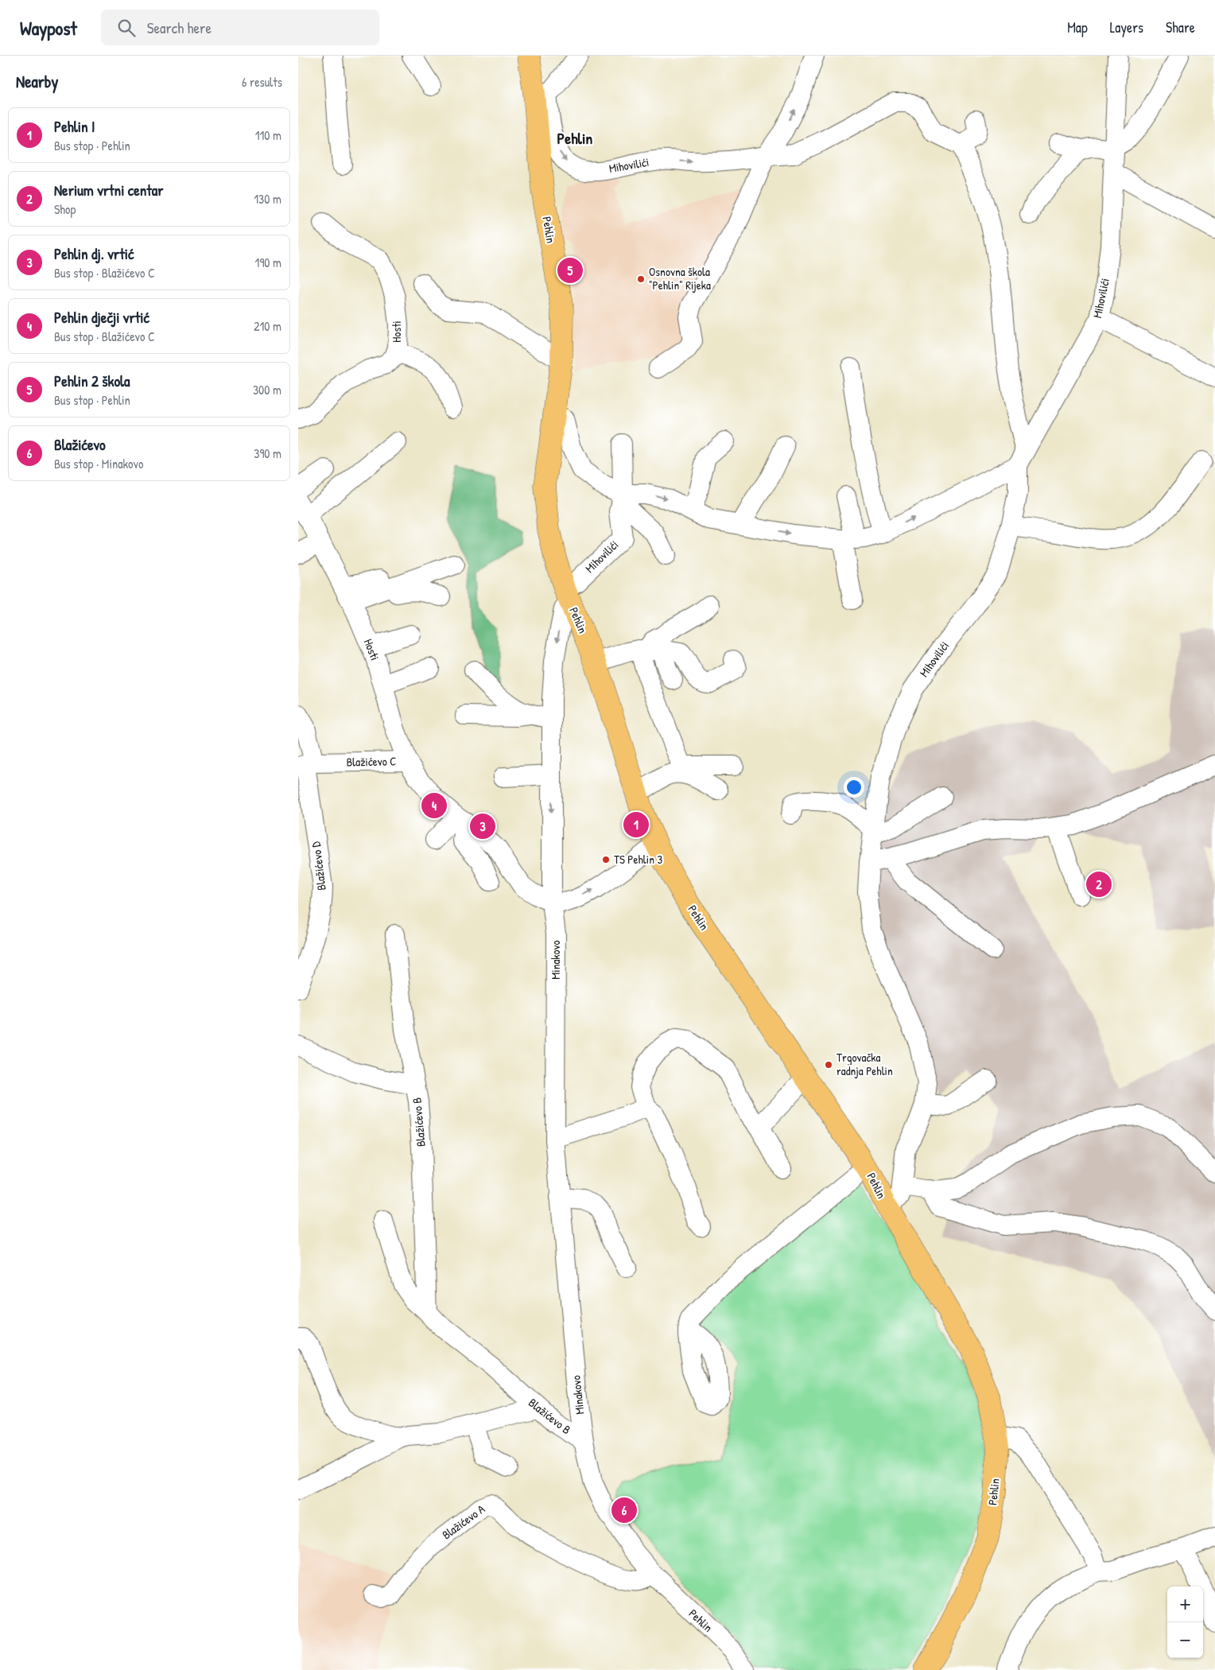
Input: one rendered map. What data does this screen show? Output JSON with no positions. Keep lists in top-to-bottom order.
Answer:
{
  "streets": {
    "main road": ["Pehlin"],
    "street": [
      "Mihovilići",
      "Hosti",
      "Blažićevo C",
      "Blažićevo D",
      "Minakovo",
      "Blažićevo B",
      "Blažićevo A"
    ]
  },
  "crossings": [
    ["Mihovilići", "Pehlin"],
    ["Pehlin", "Blažićevo C"],
    ["Pehlin", "Minakovo"],
    ["Pehlin", "Blažićevo A"],
    ["Hosti", "Blažićevo C"],
    ["Blažićevo C", "Blažićevo D"],
    ["Blažićevo C", "Minakovo"],
    ["Minakovo", "Blažićevo B"],
    ["Minakovo", "Blažićevo A"]
  ],
  "districts": ["Pehlin"],
  "places": ["Osnovna škola \"Pehlin\" Rijeka", "TS Pehlin 3", "Trgovačka radnja Pehlin"],
  "page": {
    "header": "Waypost",
    "search": "Search here",
    "nav": ["Map", "Layers", "Share"],
    "heading": ["Nearby", "6 results"],
    "list": [
      {
        "mark": "1",
        "name": "Pehlin I",
        "note": "Bus stop · Pehlin",
        "value": "110 m"
      },
      {
        "mark": "2",
        "name": "Nerium vrtni centar",
        "note": "Shop",
        "value": "130 m"
      },
      {
        "mark": "3",
        "name": "Pehlin dj. vrtić",
        "note": "Bus stop · Blažićevo C",
        "value": "190 m"
      },
      {
        "mark": "4",
        "name": "Pehlin dječji vrtić",
        "note": "Bus stop · Blažićevo C",
        "value": "210 m"
      },
      {
        "mark": "5",
        "name": "Pehlin 2 škola",
        "note": "Bus stop · Pehlin",
        "value": "300 m"
      },
      {
        "mark": "6",
        "name": "Blažićevo",
        "note": "Bus stop · Minakovo",
        "value": "390 m"
      }
    ],
    "pins": [
      "5",
      "4",
      "1",
      "3",
      "2",
      "6"
    ],
    "map_buttons": ["+", "−"]
  }
}
